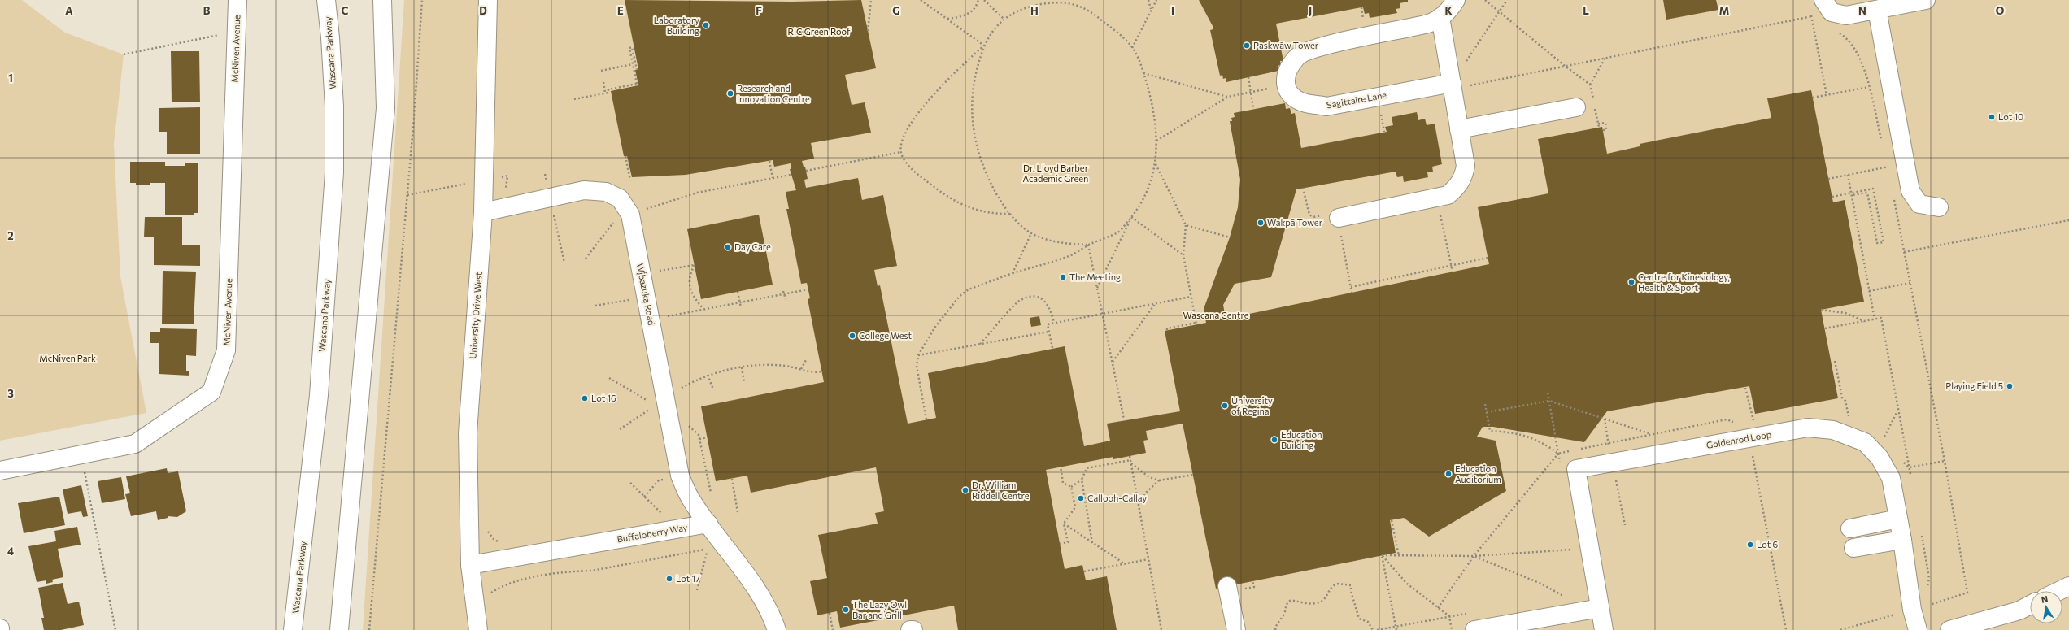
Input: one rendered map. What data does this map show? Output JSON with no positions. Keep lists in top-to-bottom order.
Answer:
{
  "streets": {
    "street": [
      "McNiven Avenue",
      "Wascana Parkway",
      "Sagittaire Lane",
      "Wį́bazuką Road",
      "University Drive West",
      "Goldenrod Loop",
      "Buffaloberry Way"
    ]
  },
  "crossings": [
    ["Wį́bazuką Road", "University Drive West"],
    ["Wį́bazuką Road", "Buffaloberry Way"],
    ["University Drive West", "Buffaloberry Way"]
  ],
  "parks": [
    "RIC Green Roof",
    "Dr. Lloyd Barber Academic Green",
    "Wascana Centre",
    "McNiven Park"
  ],
  "places": [
    "Laboratory Building",
    "Paskwāw Tower",
    "Research and Innovation Centre",
    "Lot 10",
    "Wakpā Tower",
    "Day Care",
    "The Meeting",
    "Centre for Kinesiology, Health & Sport",
    "College West",
    "Playing Field 5",
    "Lot 16",
    "University of Regina",
    "Education Building",
    "Education Auditorium",
    "Dr. William Riddell Centre",
    "Callooh-Callay",
    "Lot 6",
    "Lot 17",
    "The Lazy Owl Bar and Grill"
  ],
  "north": "top",
  "grid": {
    "columns": [
      "A",
      "B",
      "C",
      "D",
      "E",
      "F",
      "G",
      "H",
      "I",
      "J",
      "K",
      "L",
      "M",
      "N",
      "O"
    ],
    "rows": [
      "1",
      "2",
      "3",
      "4"
    ]
  }
}
